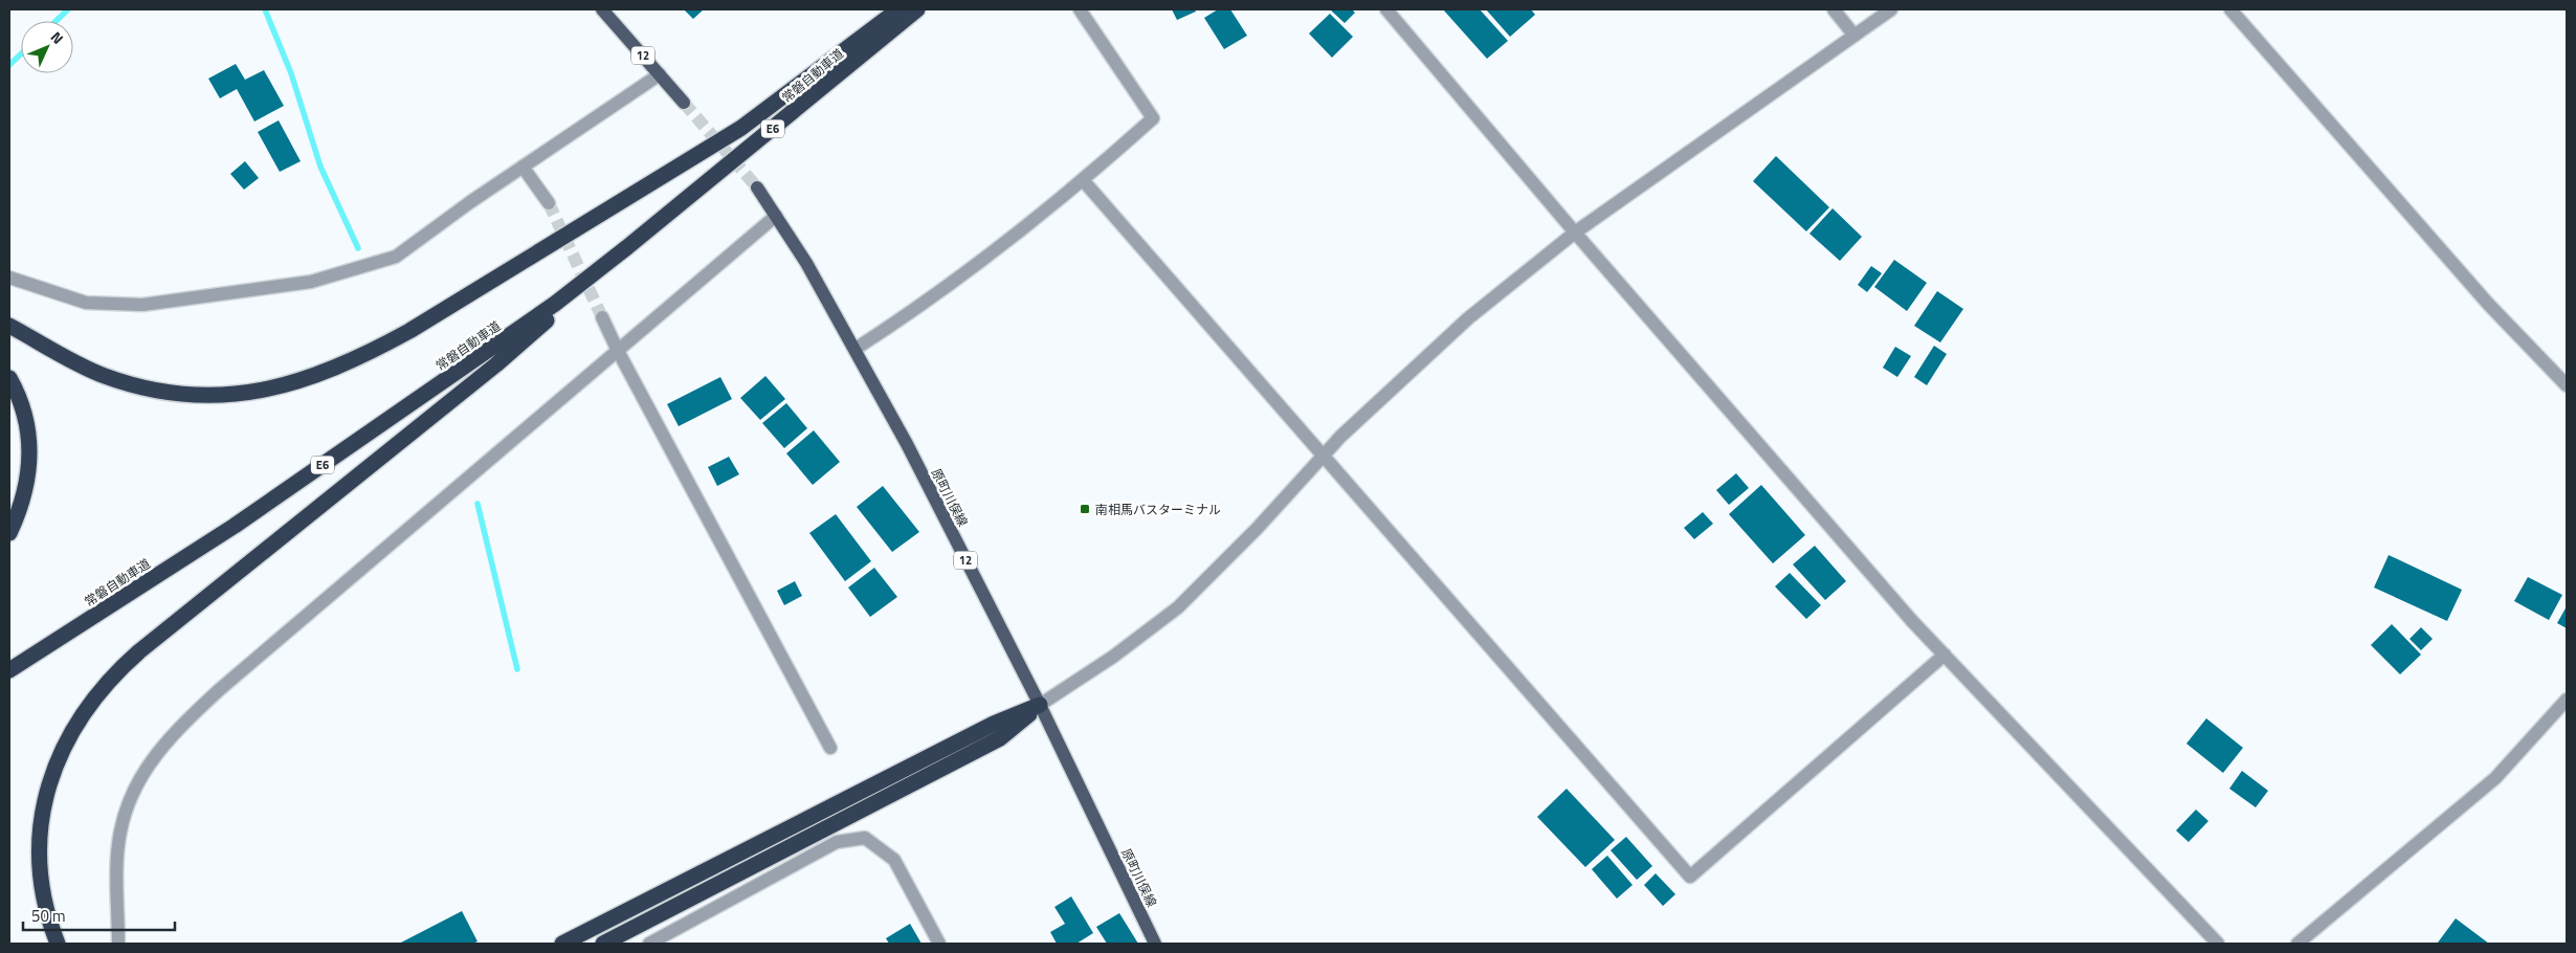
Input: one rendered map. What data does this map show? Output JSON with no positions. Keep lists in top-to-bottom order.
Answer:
{
  "streets": {
    "highway": ["常磐自動車道", "E6"],
    "main road": ["12", "原町川俣線"]
  },
  "places": {
    "transit": ["南相馬バスターミナル"]
  },
  "scale_bar": "50 m",
  "north": "top right"
}
